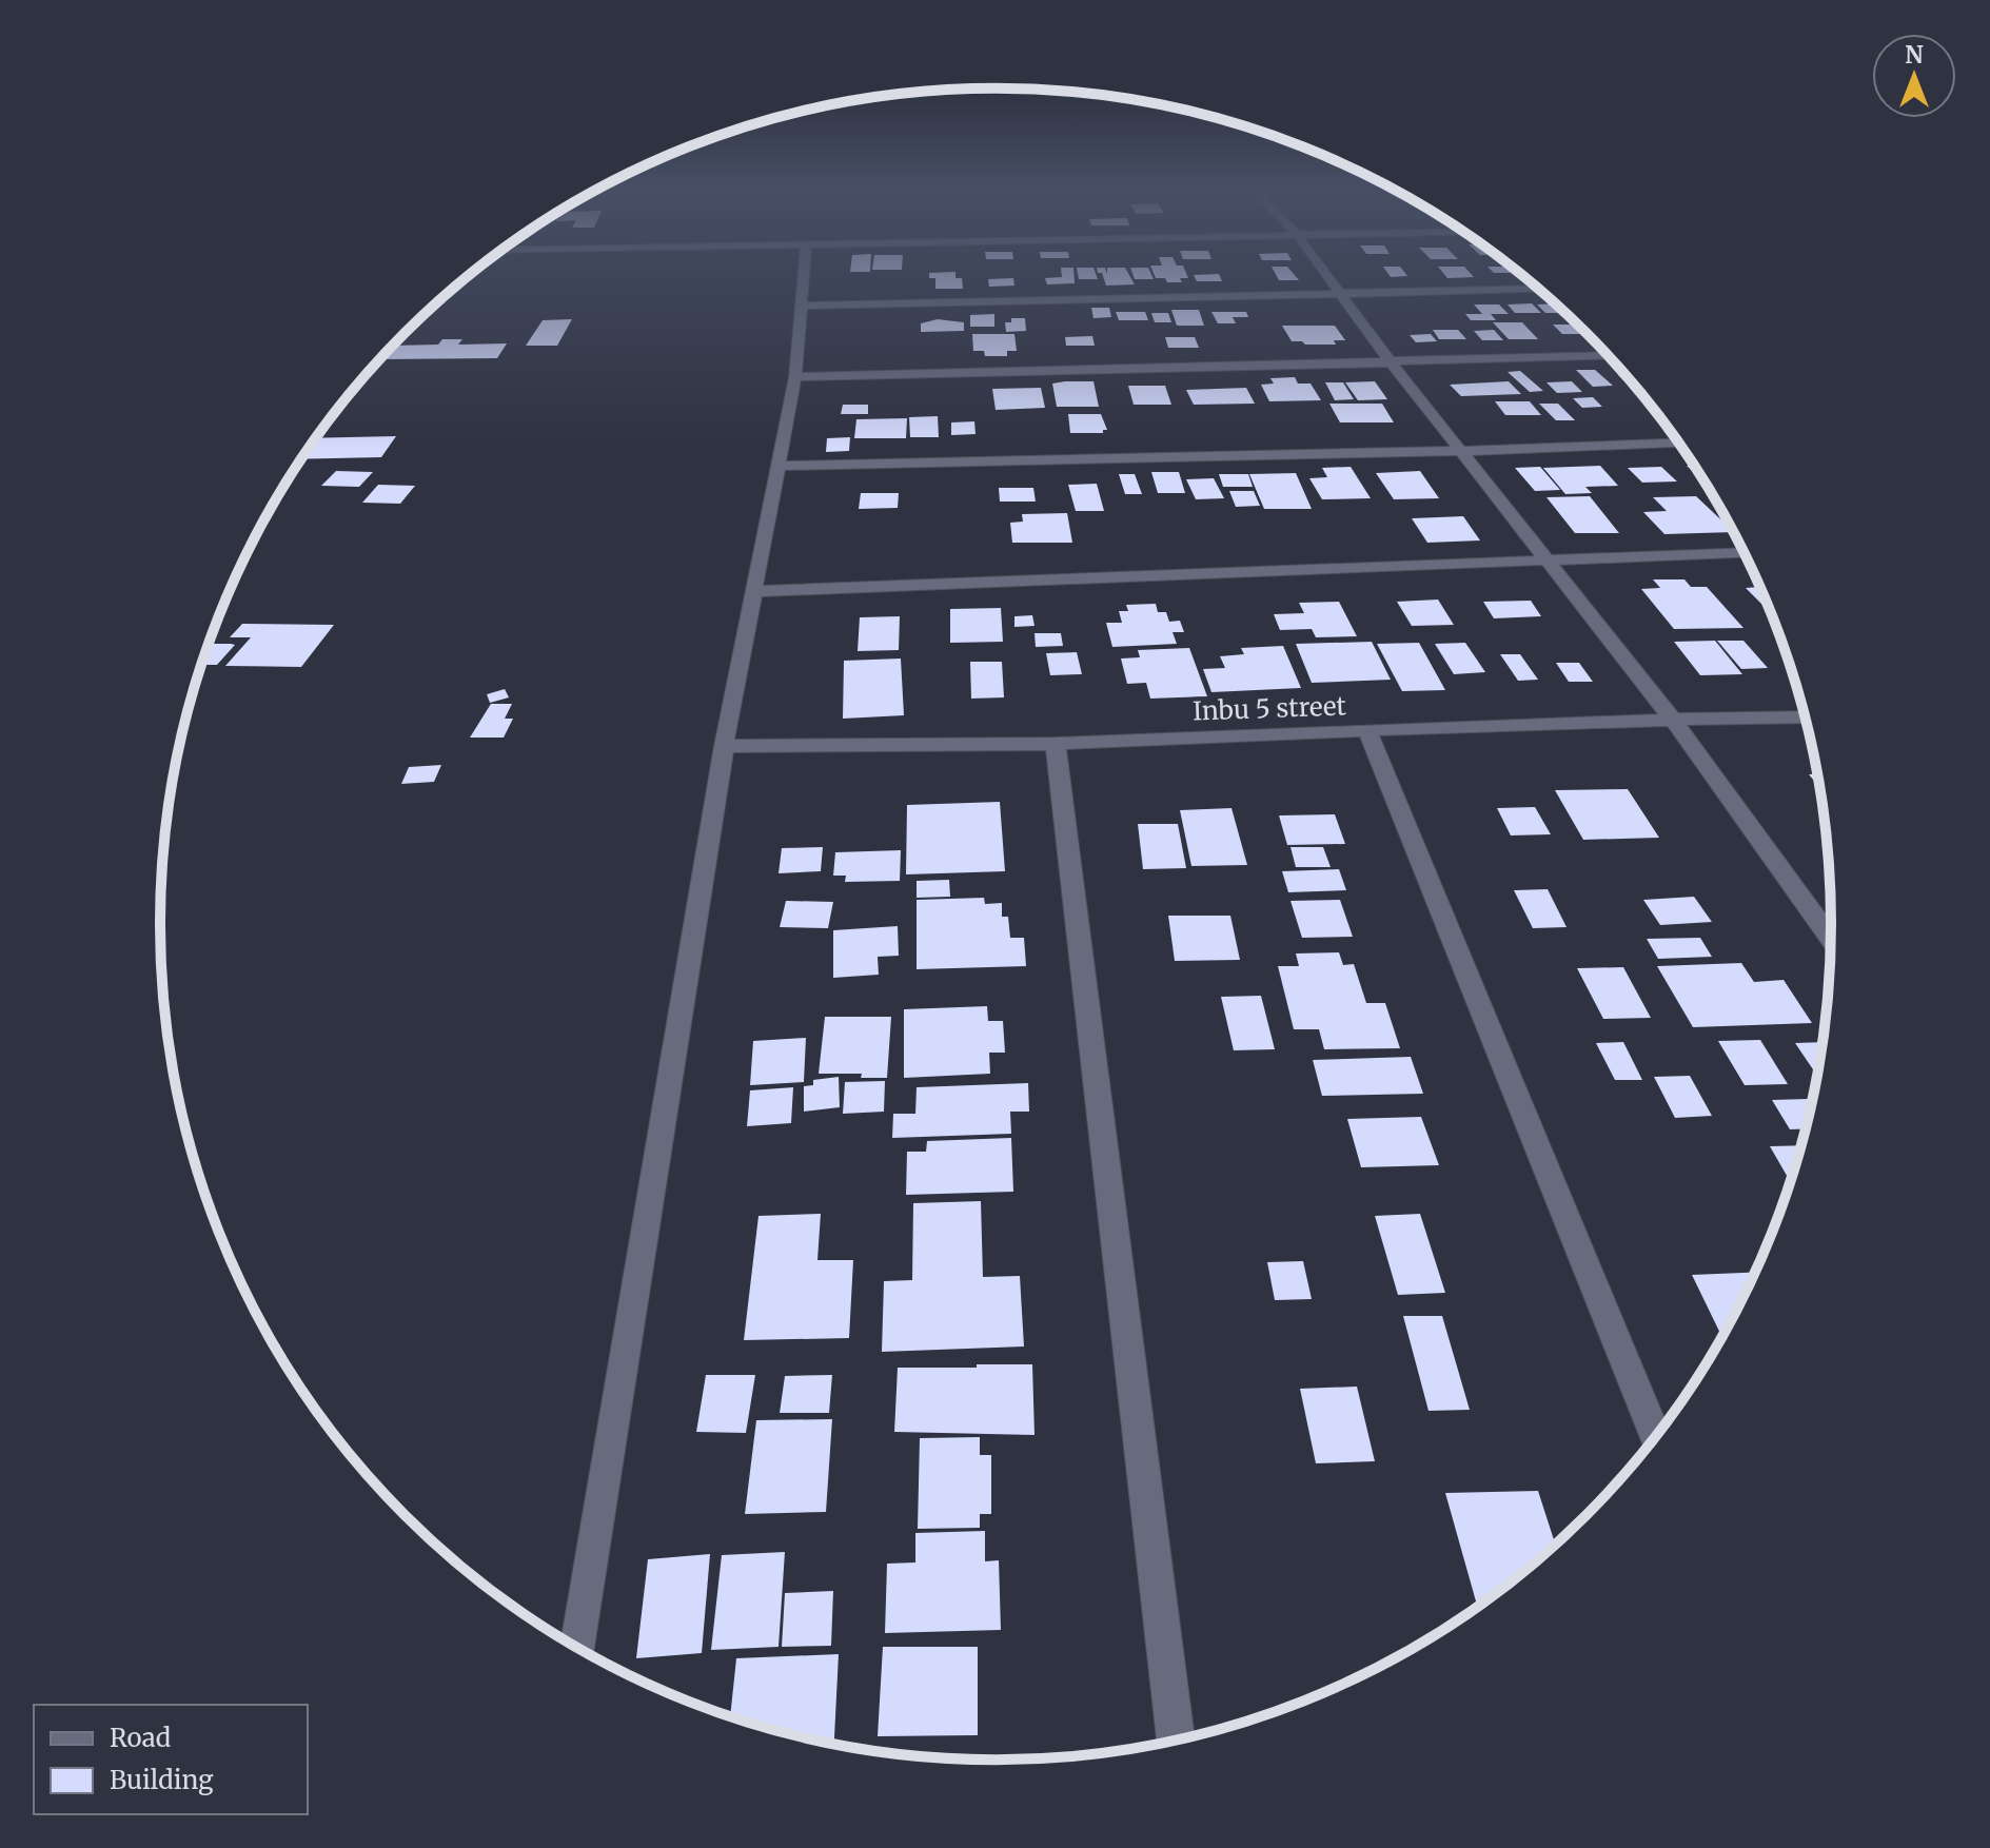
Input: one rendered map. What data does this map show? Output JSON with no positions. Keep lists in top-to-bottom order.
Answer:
{
  "streets": {
    "street": ["Inbu 5 street"]
  },
  "legend": ["Road", "Building"],
  "north": "top"
}
